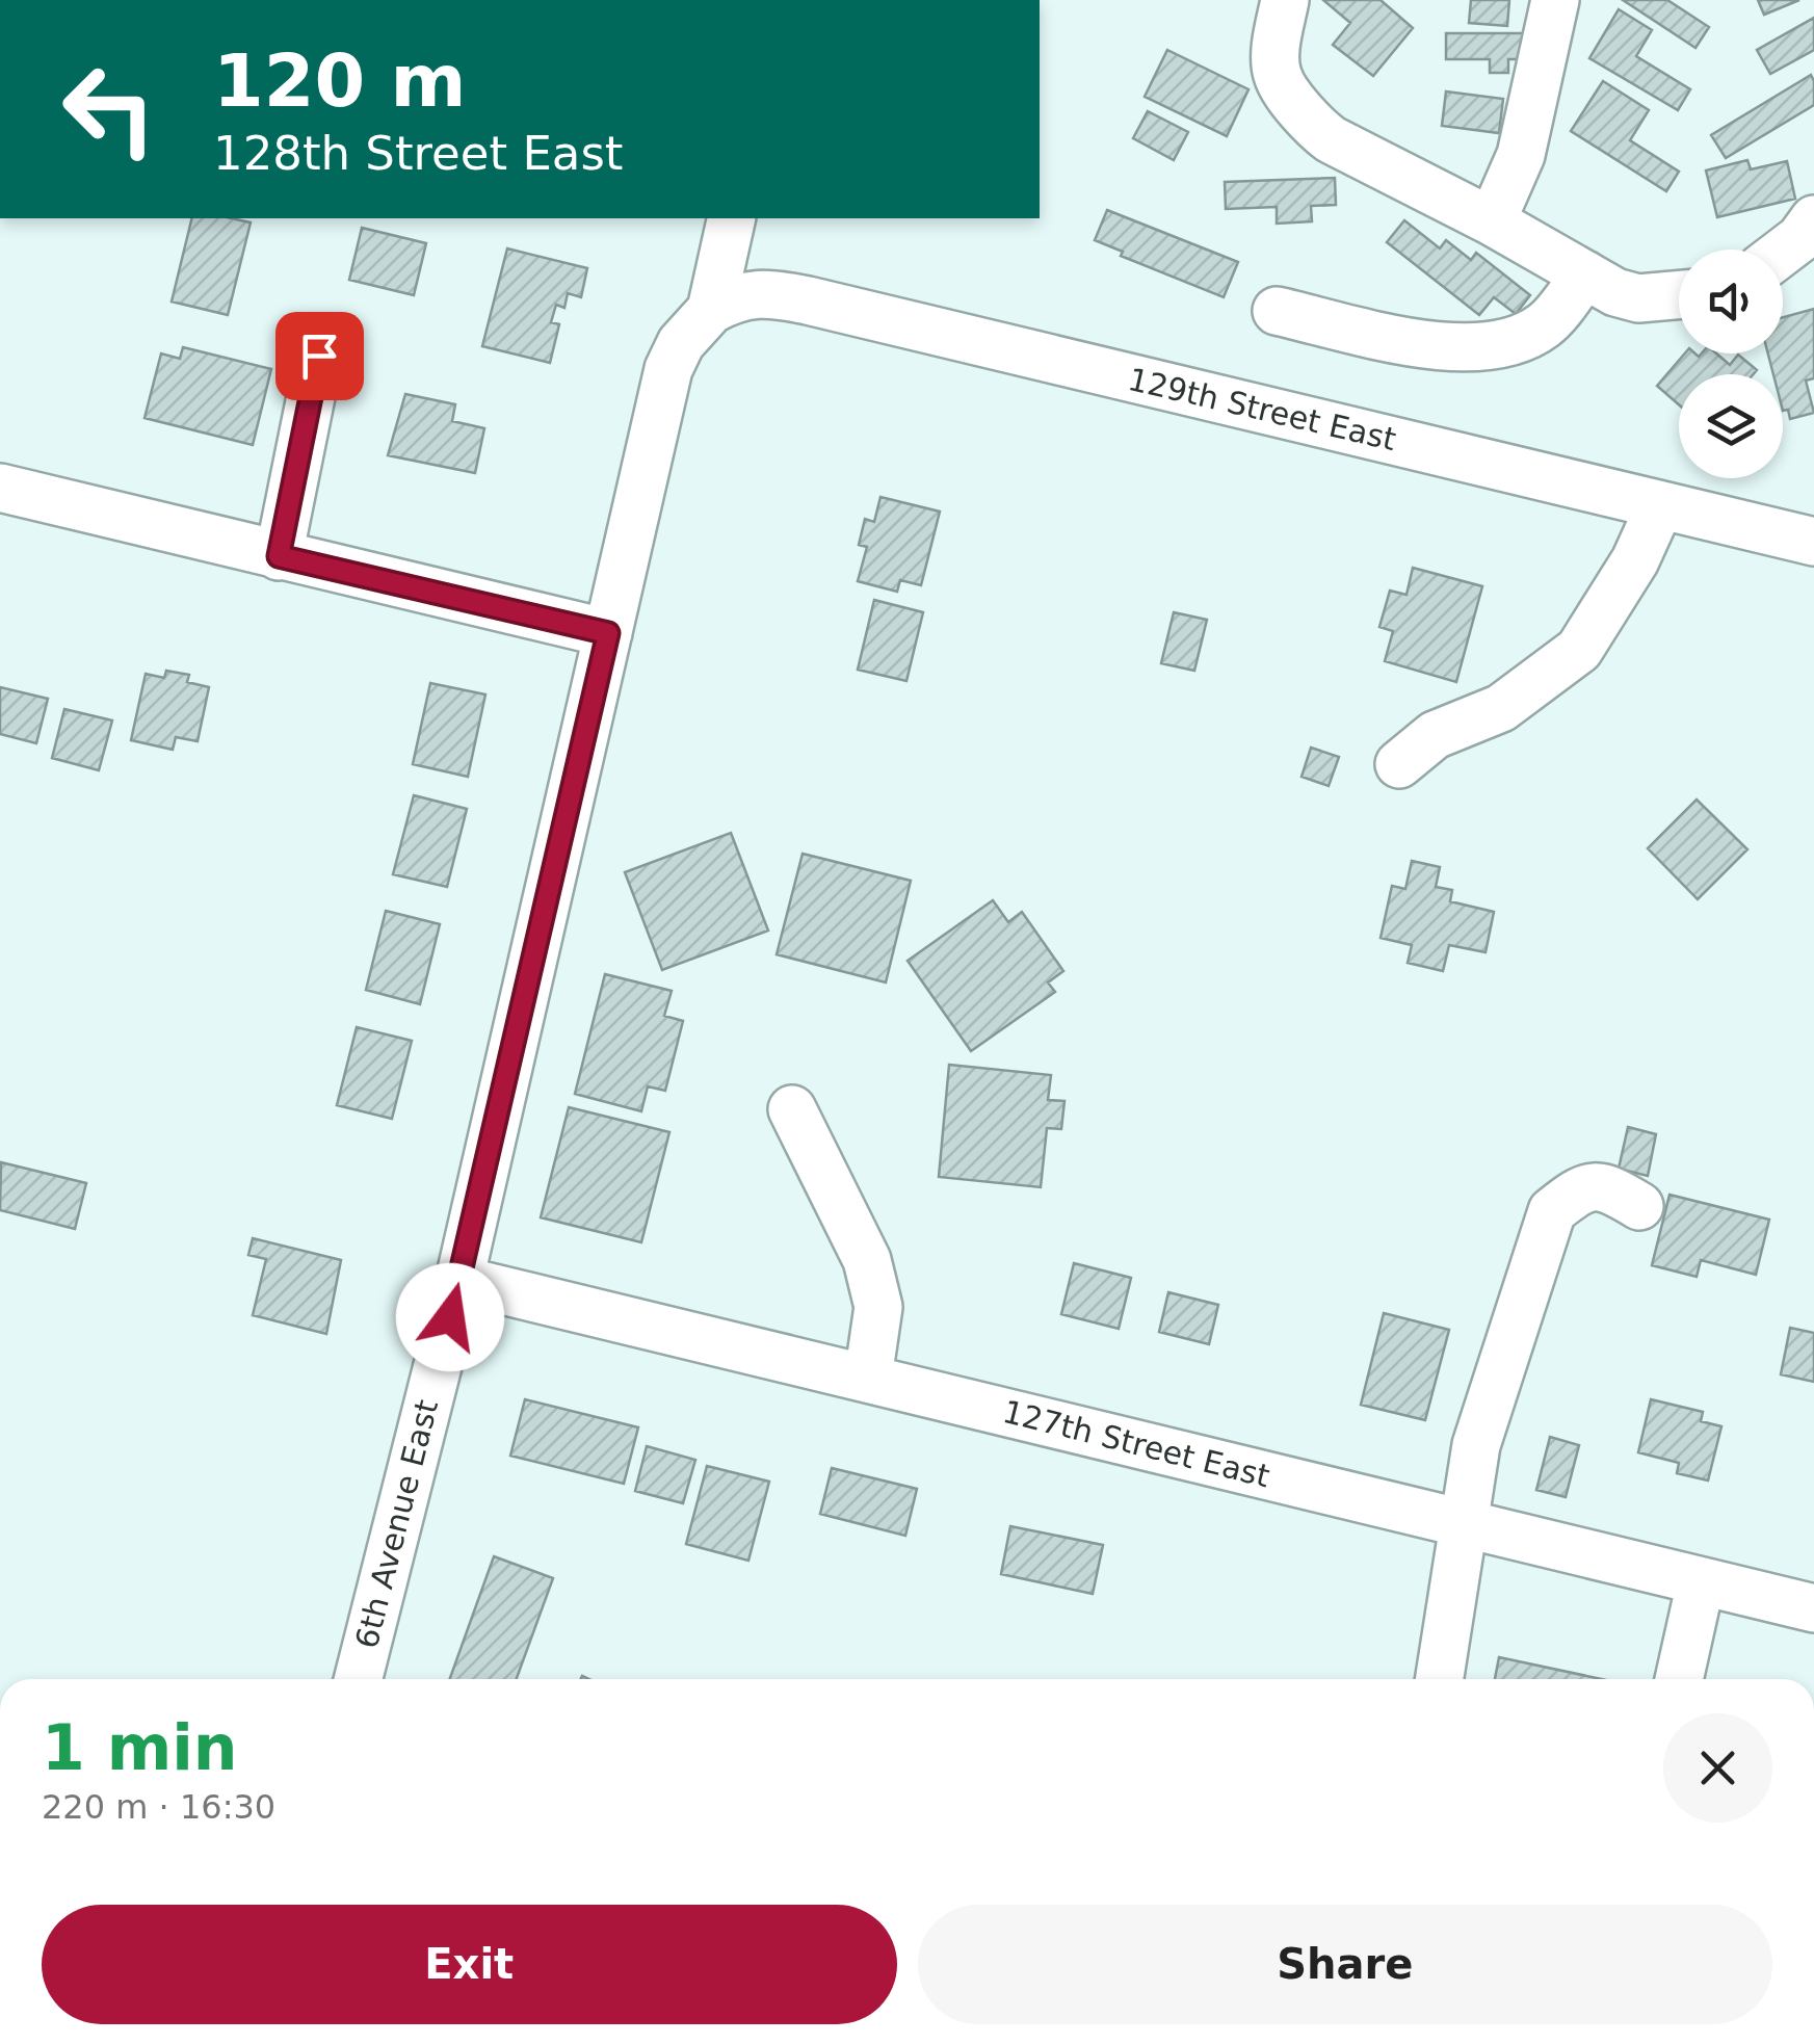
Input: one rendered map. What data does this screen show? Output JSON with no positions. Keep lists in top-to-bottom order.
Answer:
{
  "streets": {
    "street": ["129th Street East", "127th Street East", "6th Avenue East"]
  },
  "crossings": [
    ["129th Street East", "6th Avenue East"],
    ["127th Street East", "6th Avenue East"]
  ],
  "page": {
    "turn": ["120 m", "128th Street East"],
    "heading": ["1 min", "220 m · 16:30"],
    "buttons": ["Exit", "Share"]
  }
}
